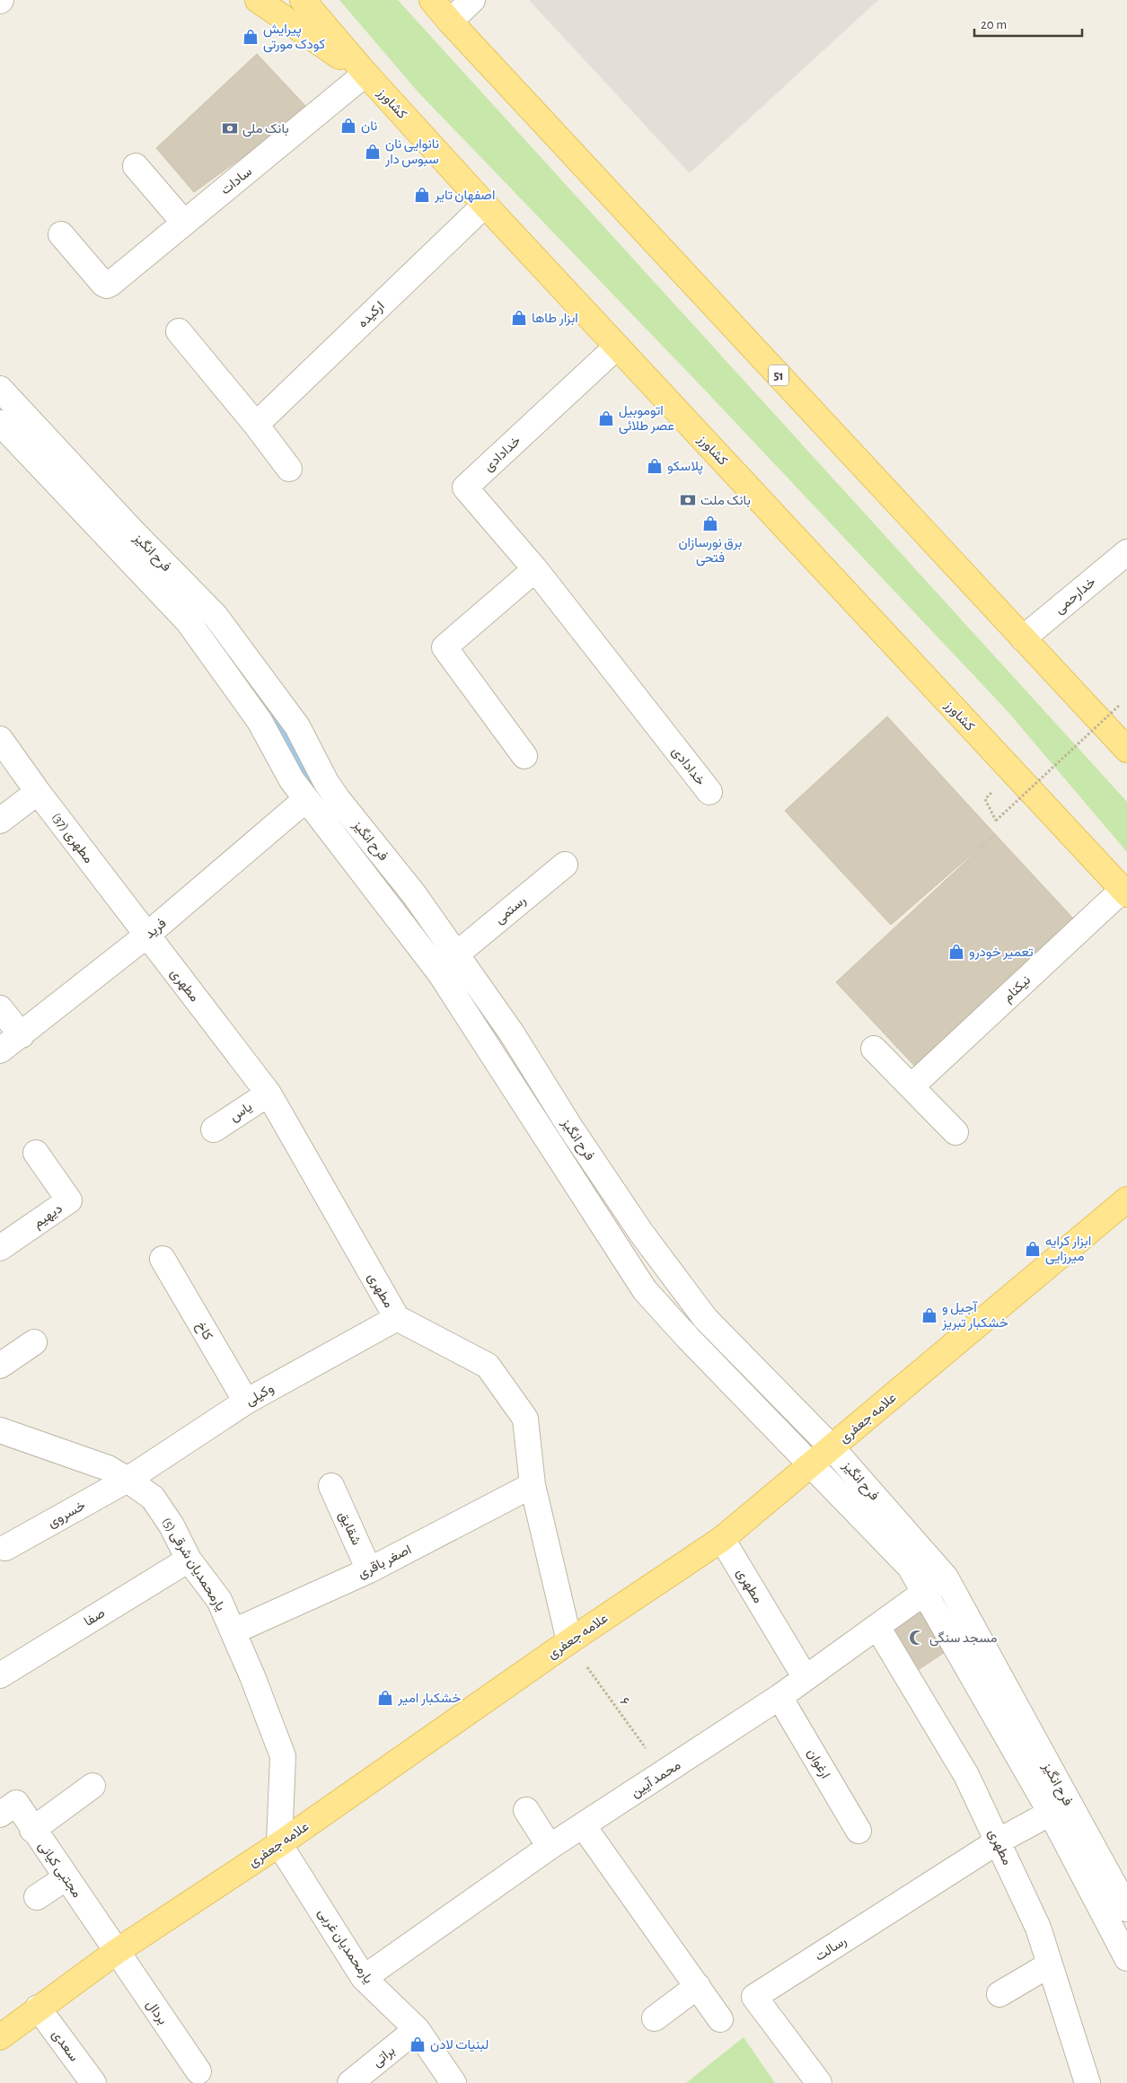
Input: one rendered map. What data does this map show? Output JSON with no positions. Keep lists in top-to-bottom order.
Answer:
{
  "streets": {
    "main road": ["کشاورز", "51", "علامه جعفری"],
    "street": [
      "سادات",
      "ارکیده",
      "خدادادی",
      "فرح انگیز",
      "خدارحمی",
      "مطهری (37)",
      "رستمی",
      "فرید",
      "مطهری",
      "نیکنام",
      "یاس",
      "دیهیم",
      "کاخ",
      "وکیلی",
      "خسروی",
      "شقایق",
      "اصغر باقری",
      "یارمحمدیان شرقی (5)",
      "صفا",
      "ارغوان",
      "محمد آیین",
      "مجتبی کیانی",
      "یارمحمدیان غربی",
      "رسالت",
      "بردال",
      "سعدی",
      "براتی"
    ],
    "path": ["۶"]
  },
  "crossings": [
    ["کشاورز", "سادات"],
    ["کشاورز", "ارکیده"],
    ["کشاورز", "خدادادی"],
    ["کشاورز", "نیکنام"],
    ["51", "خدارحمی"],
    ["فرح انگیز", "رستمی"],
    ["فرح انگیز", "علامه جعفری"],
    ["فرح انگیز", "محمد آیین"],
    ["مطهری (37)", "فرید"],
    ["مطهری (37)", "مطهری"],
    ["فرید", "مطهری"],
    ["مطهری", "یاس"],
    ["مطهری", "وکیلی"],
    ["مطهری", "علامه جعفری"],
    ["مطهری", "اصغر باقری"],
    ["مطهری", "۶"],
    ["مطهری", "محمد آیین"],
    ["مطهری", "رسالت"],
    ["کاخ", "وکیلی"],
    ["وکیلی", "خسروی"],
    ["وکیلی", "یارمحمدیان شرقی (5)"],
    ["علامه جعفری", "یارمحمدیان شرقی (5)"],
    ["علامه جعفری", "۶"],
    ["علامه جعفری", "مجتبی کیانی"],
    ["علامه جعفری", "یارمحمدیان غربی"],
    ["علامه جعفری", "بردال"],
    ["علامه جعفری", "سعدی"],
    ["خسروی", "یارمحمدیان شرقی (5)"],
    ["شقایق", "اصغر باقری"],
    ["اصغر باقری", "یارمحمدیان شرقی (5)"],
    ["یارمحمدیان شرقی (5)", "صفا"],
    ["یارمحمدیان شرقی (5)", "یارمحمدیان غربی"],
    ["۶", "محمد آیین"],
    ["ارغوان", "محمد آیین"],
    ["محمد آیین", "یارمحمدیان غربی"],
    ["مجتبی کیانی", "بردال"],
    ["یارمحمدیان غربی", "براتی"]
  ],
  "places": {
    "shop": [
      "پیرایش کودک مورتی",
      "نان",
      "نانوایی نان سبوس دار",
      "اصفهان تایر",
      "ابزار طاها",
      "اتوموبیل عصر طلائی",
      "پلاسکو",
      "برق نورسازان فتحی",
      "تعمیر خودرو",
      "ابزار کرایه میرزایی",
      "آجیل و خشکبار تبریز",
      "خشکبار امیر",
      "لبنیات لادن"
    ],
    "bank": ["بانک ملی", "بانک ملت"],
    "mosque": ["مسجد سنگی"]
  },
  "scale_bar": "20 m"
}
